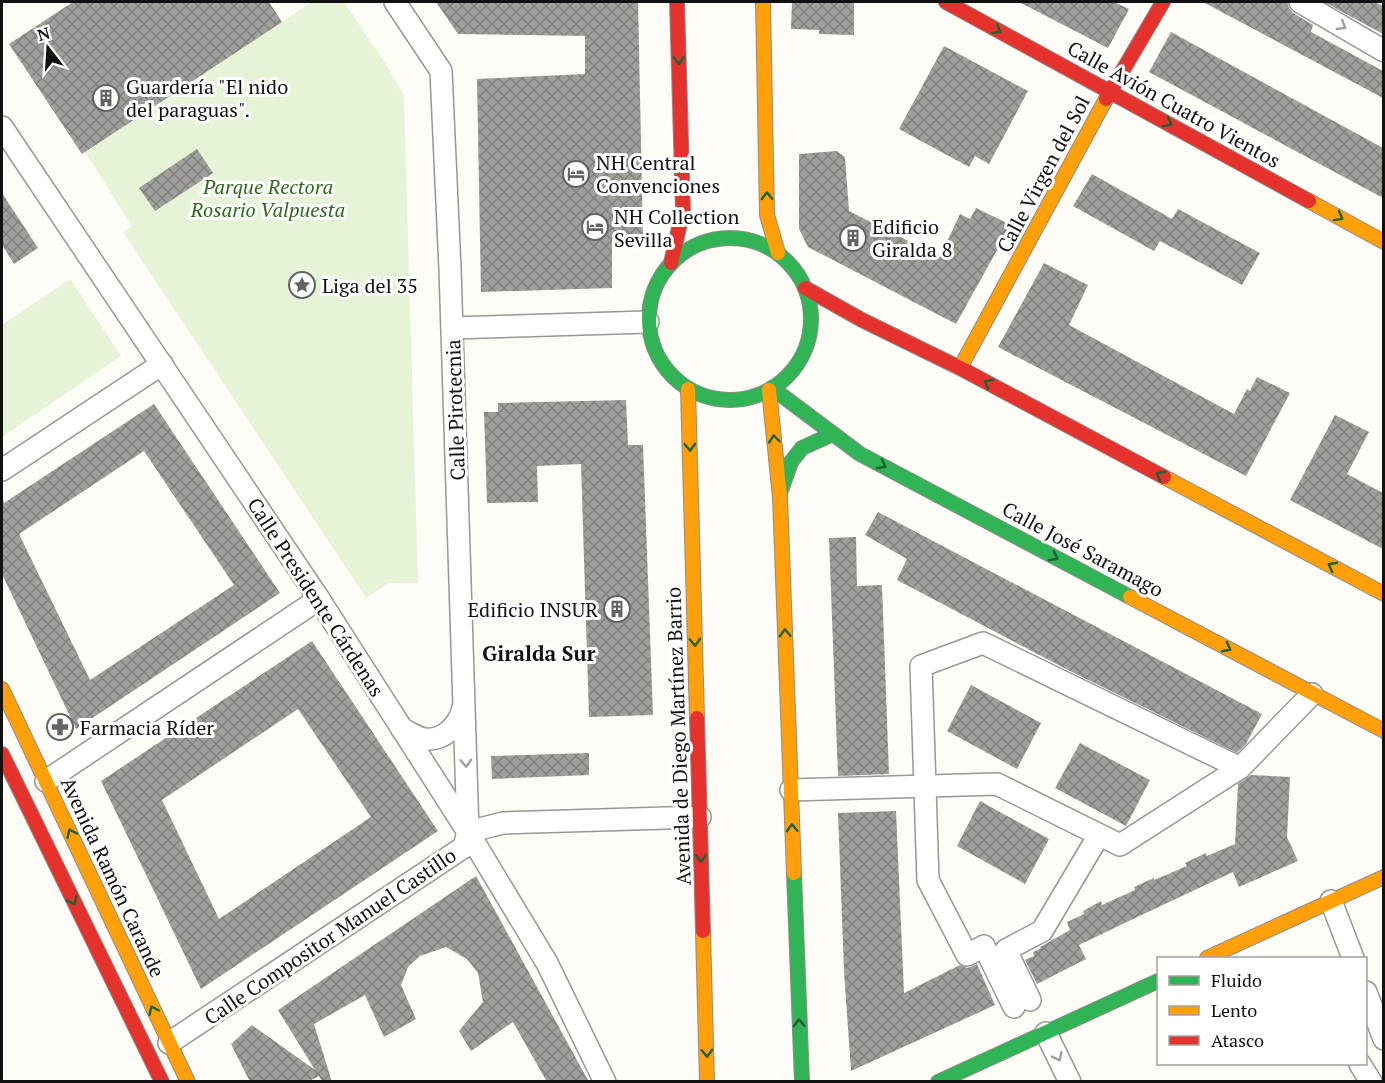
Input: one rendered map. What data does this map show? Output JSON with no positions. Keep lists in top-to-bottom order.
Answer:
{
  "streets": {
    "main road": [
      "Calle Avión Cuatro Vientos",
      "Calle Virgen del Sol",
      "Calle José Saramago",
      "Avenida de Diego Martínez Barrio",
      "Avenida Ramón Carande"
    ],
    "street": ["Calle Pirotecnia", "Calle Presidente Cárdenas", "Calle Compositor Manuel Castillo"]
  },
  "crossings": [
    ["Calle Avión Cuatro Vientos", "Calle Virgen del Sol"],
    ["Calle Pirotecnia", "Calle Presidente Cárdenas"],
    ["Calle Pirotecnia", "Calle Compositor Manuel Castillo"],
    ["Calle José Saramago", "Avenida de Diego Martínez Barrio"],
    ["Calle Presidente Cárdenas", "Calle Compositor Manuel Castillo"],
    ["Avenida de Diego Martínez Barrio", "Calle Compositor Manuel Castillo"],
    ["Avenida Ramón Carande", "Calle Compositor Manuel Castillo"]
  ],
  "one_way": ["Calle Avión Cuatro Vientos"],
  "districts": ["Giralda Sur"],
  "parks": ["Parque Rectora Rosario Valpuesta"],
  "places": {
    "building": ["Guardería \"El nido del paraguas\".", "Edificio Giralda 8", "Edificio INSUR"],
    "hotel": ["NH Central Convenciones", "NH Collection Sevilla"],
    "place": ["Liga del 35"],
    "pharmacy": ["Farmacia Ríder"]
  },
  "legend": ["Fluido", "Lento", "Atasco"],
  "north": "top"
}
